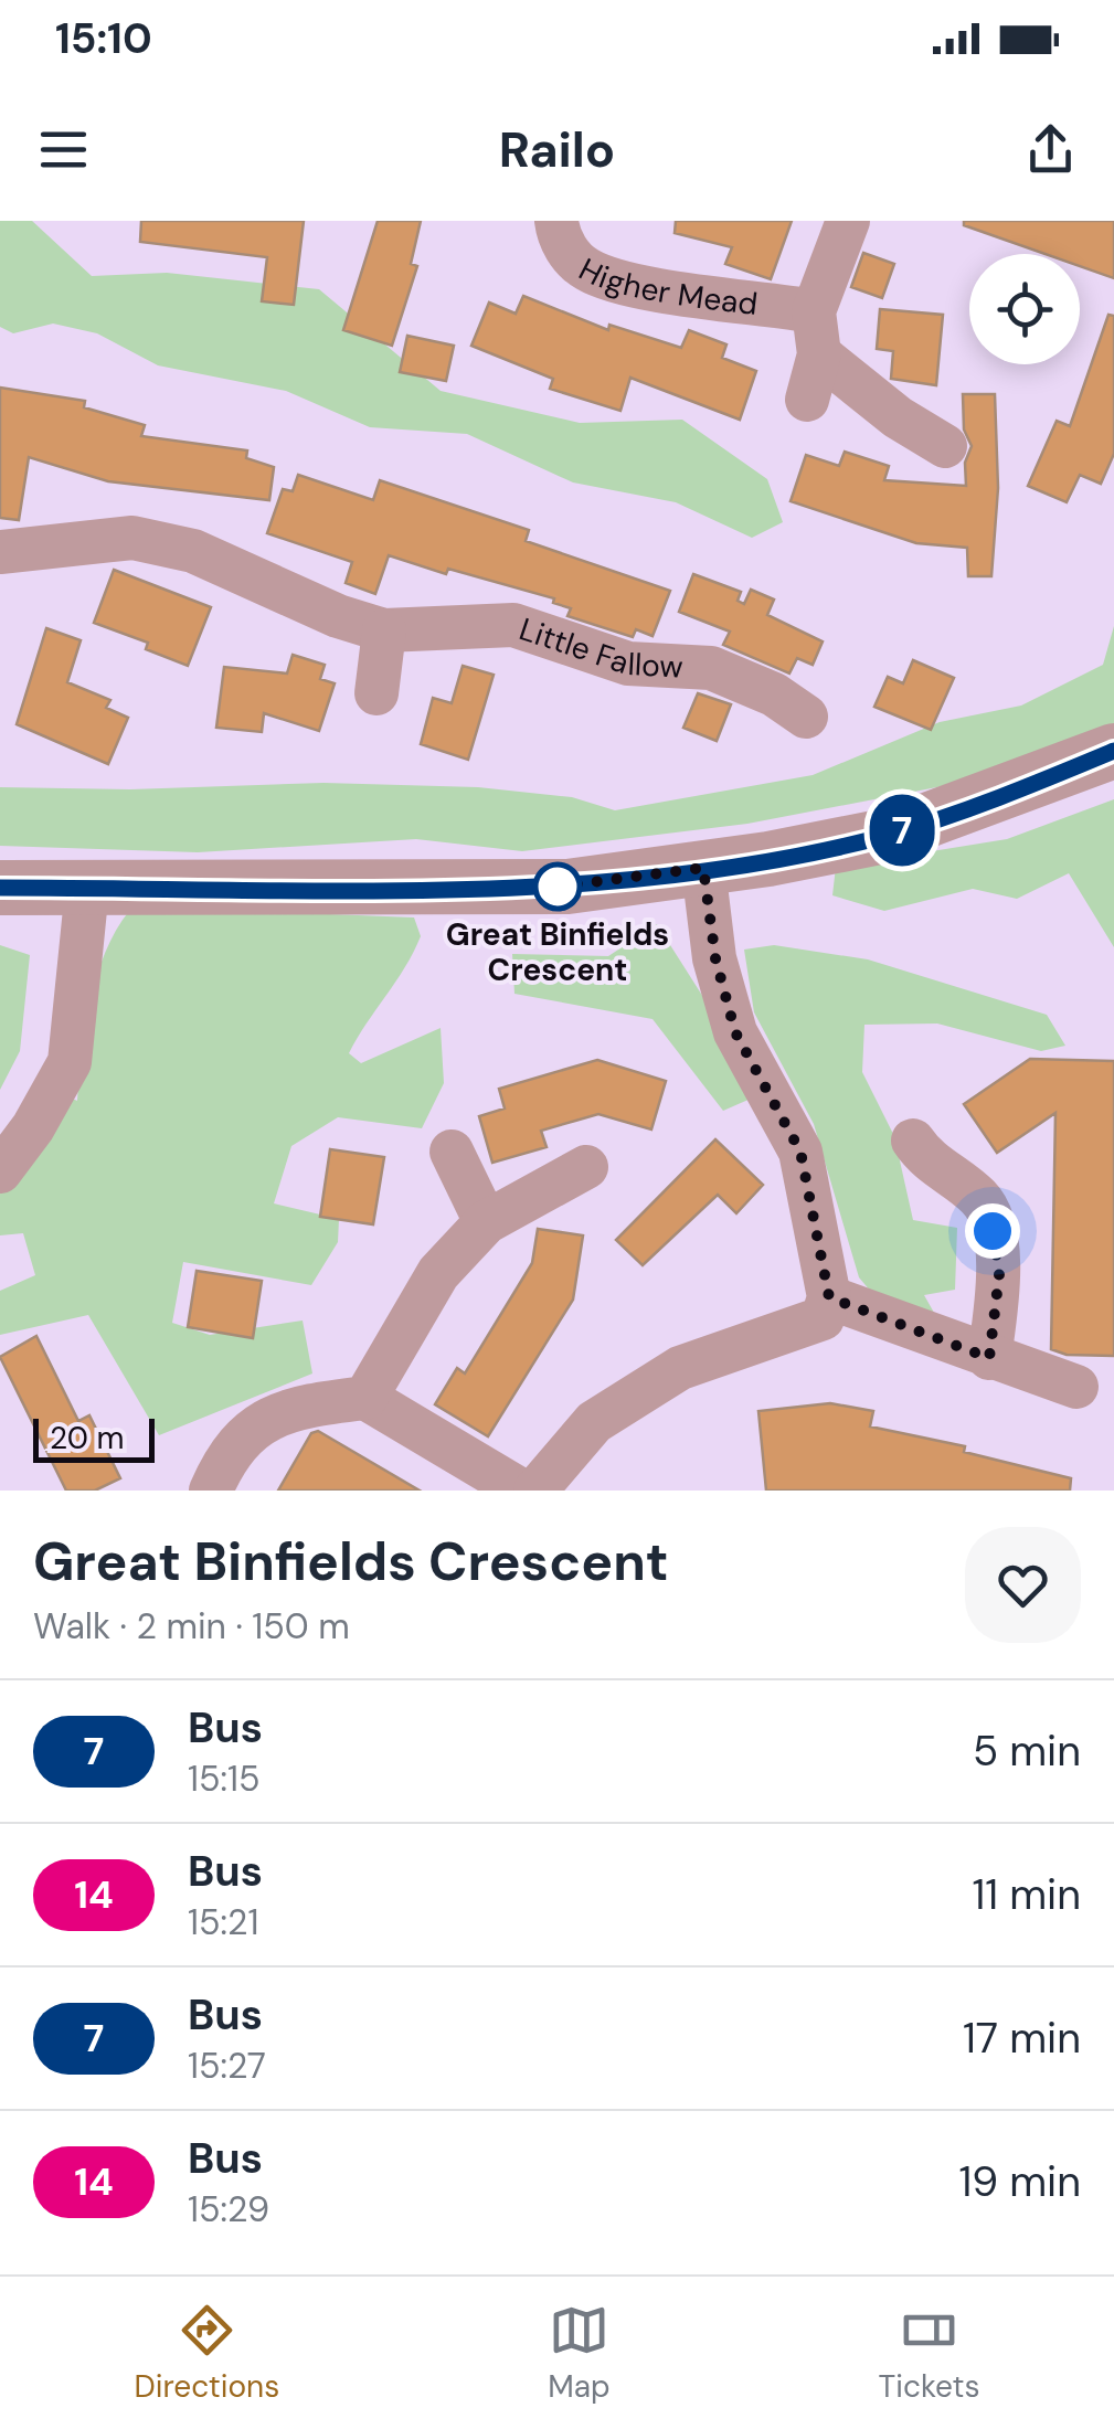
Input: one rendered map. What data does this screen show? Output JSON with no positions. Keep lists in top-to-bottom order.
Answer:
{
  "streets": {
    "street": ["Higher Mead", "Little Fallow"]
  },
  "places": ["Great Binfields Crescent"],
  "lines": ["bus line 7"],
  "scale_bar": "20 m",
  "page": {
    "status": "15:10",
    "header": "Railo",
    "on_map": "7",
    "scale": "20 m",
    "heading": ["Great Binfields Crescent", "Walk · 2 min · 150 m"],
    "list": [
      {
        "mark": "7",
        "name": "Bus",
        "note": "15:15",
        "value": "5 min"
      },
      {
        "mark": "14",
        "name": "Bus",
        "note": "15:21",
        "value": "11 min"
      },
      {
        "mark": "7",
        "name": "Bus",
        "note": "15:27",
        "value": "17 min"
      },
      {
        "mark": "14",
        "name": "Bus",
        "note": "15:29",
        "value": "19 min"
      }
    ],
    "tabs": ["Directions", "Map", "Tickets"]
  }
}
